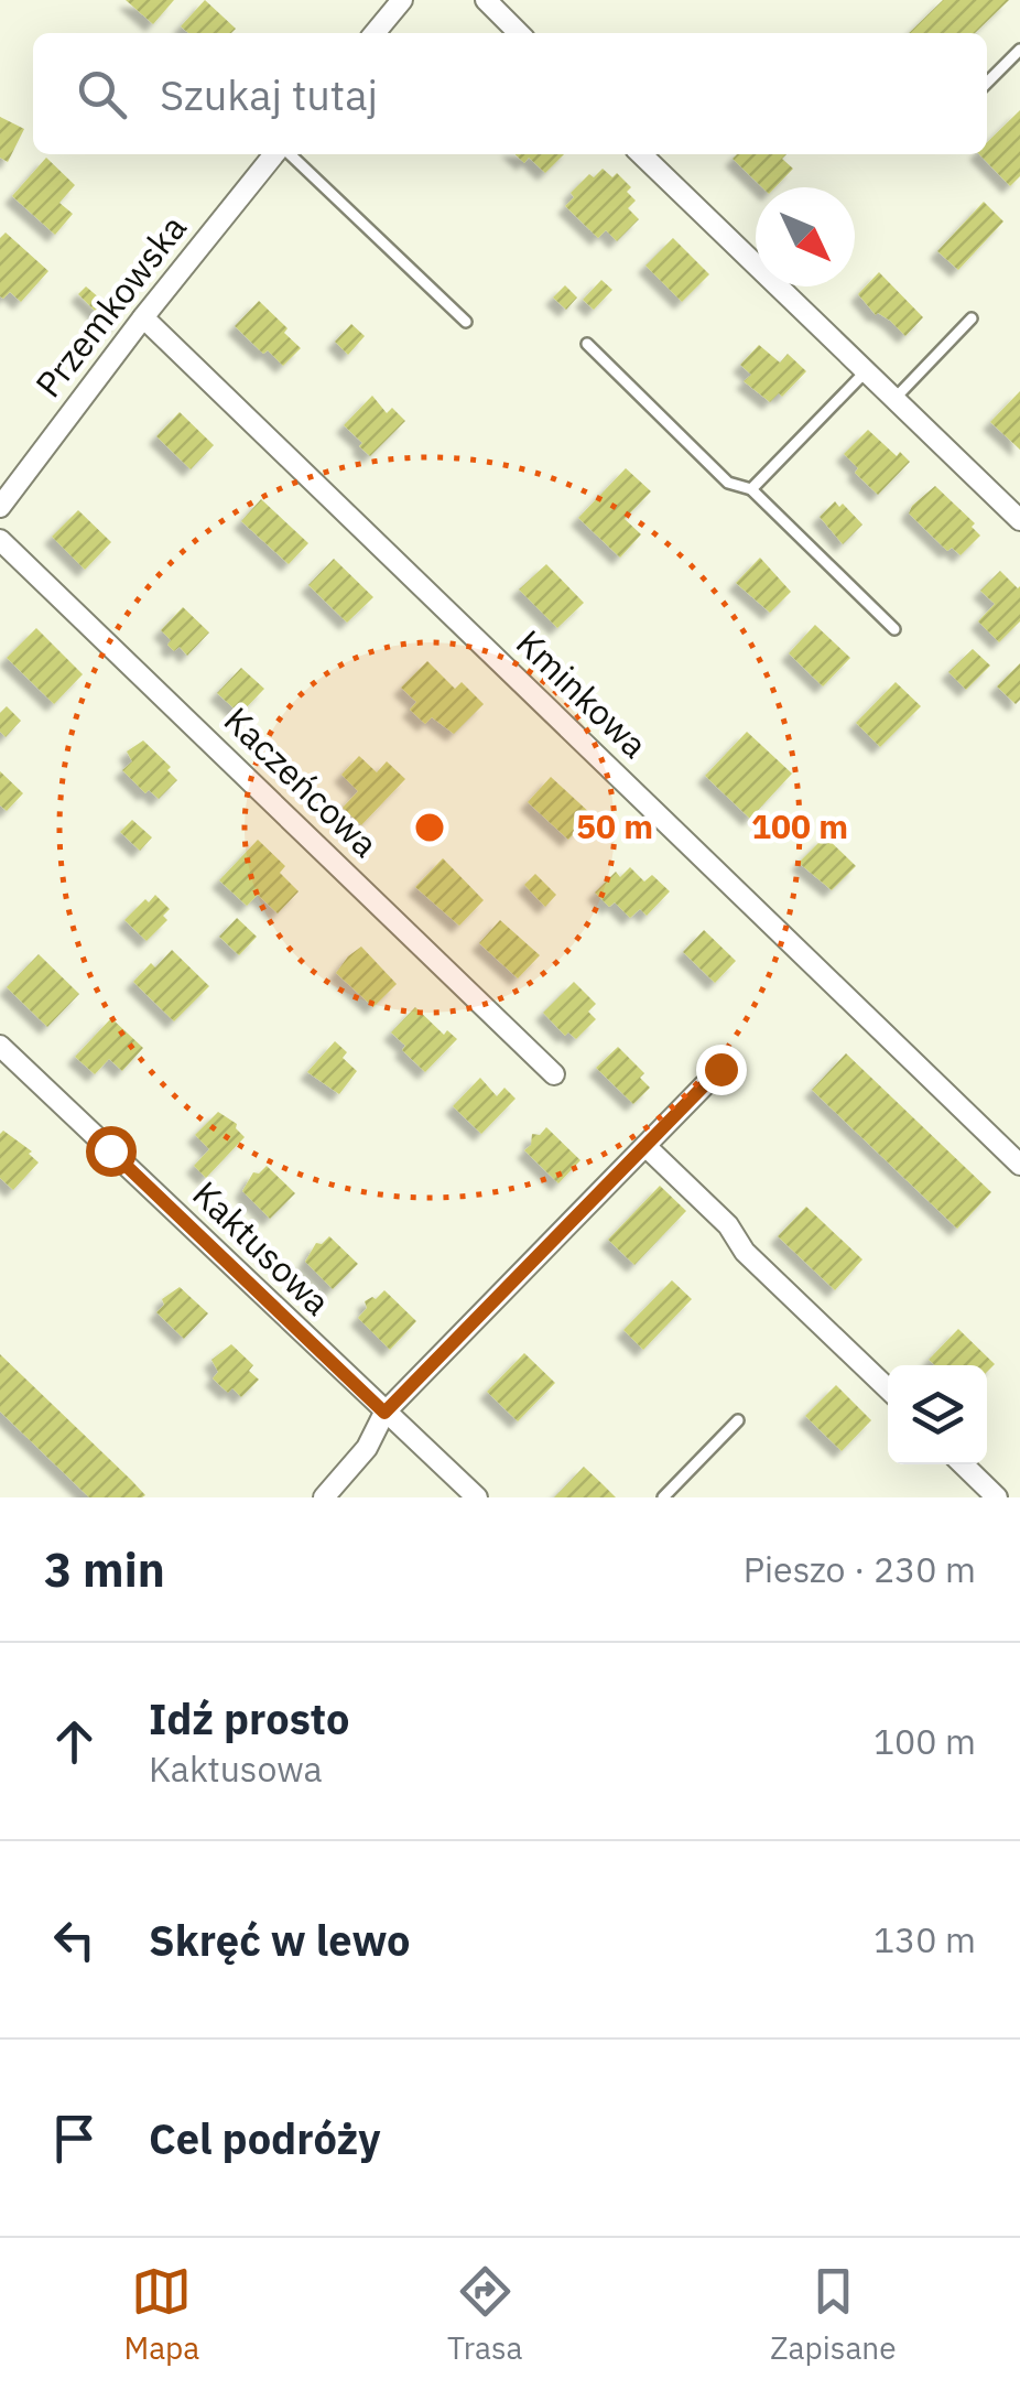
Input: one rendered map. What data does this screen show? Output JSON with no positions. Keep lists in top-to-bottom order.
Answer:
{
  "streets": {
    "street": [
      "Przemkowska",
      "Kminkowa",
      "Kaczeńcowa",
      "Kaktusowa"
    ]
  },
  "crossings": [
    ["Przemkowska", "Kminkowa"]
  ],
  "north": "bottom right",
  "page": {
    "search": "Szukaj tutaj",
    "heading": ["3 min", "Pieszo · 230 m"],
    "list": [
      ["Idź prosto", "Kaktusowa", "100 m"],
      ["Skręć w lewo", "130 m"],
      "Cel podróży"
    ],
    "nav": ["Mapa", "Trasa", "Zapisane"]
  },
  "rings": ["50 m", "100 m"]
}
